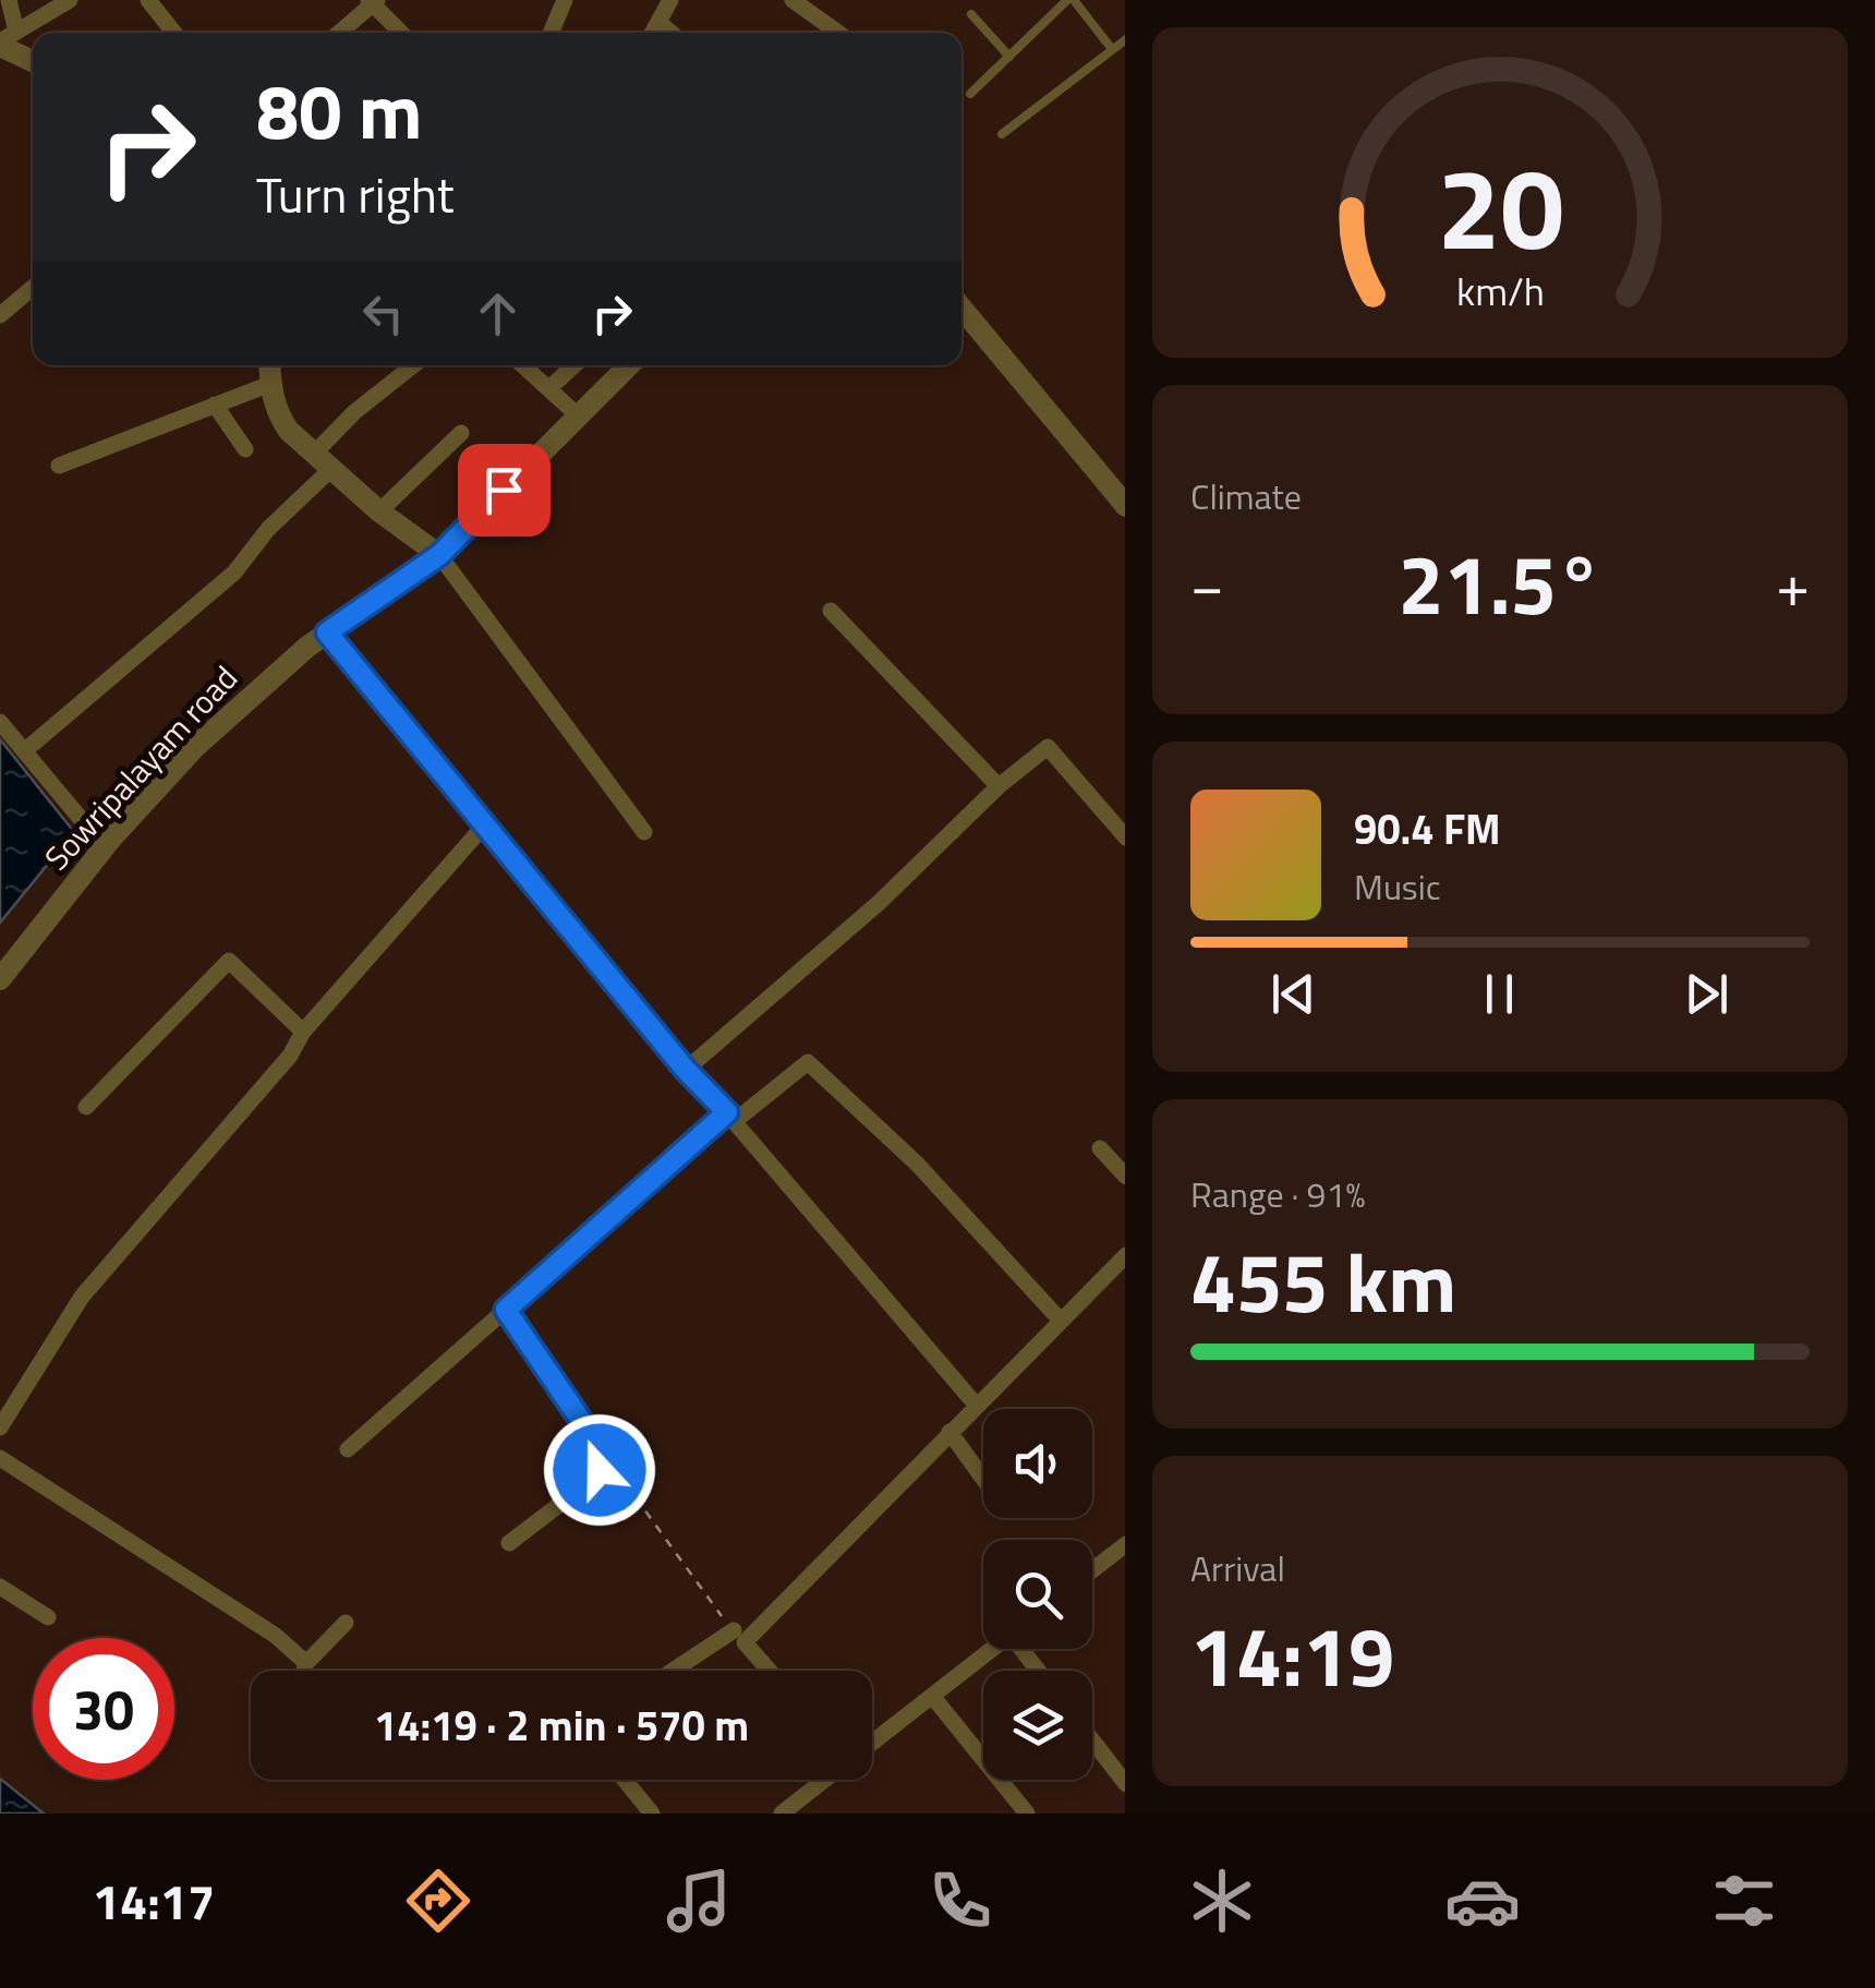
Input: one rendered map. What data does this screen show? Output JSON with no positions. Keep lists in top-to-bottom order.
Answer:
{
  "streets": {
    "street": ["Sowripalayam road"]
  },
  "page": {
    "turn": ["80 m", "Turn right"],
    "tile": [
      "Climate",
      ["Range · 91%", "455 km"],
      ["Arrival", "14:19"]
    ],
    "heat": ["−", "21.5°", "+"],
    "song": ["90.4 FM", "Music"],
    "limit": "30",
    "trip": "14:19 · 2 min · 570 m",
    "tabs": "14:17",
    "gauge": ["20", "km/h"]
  }
}
